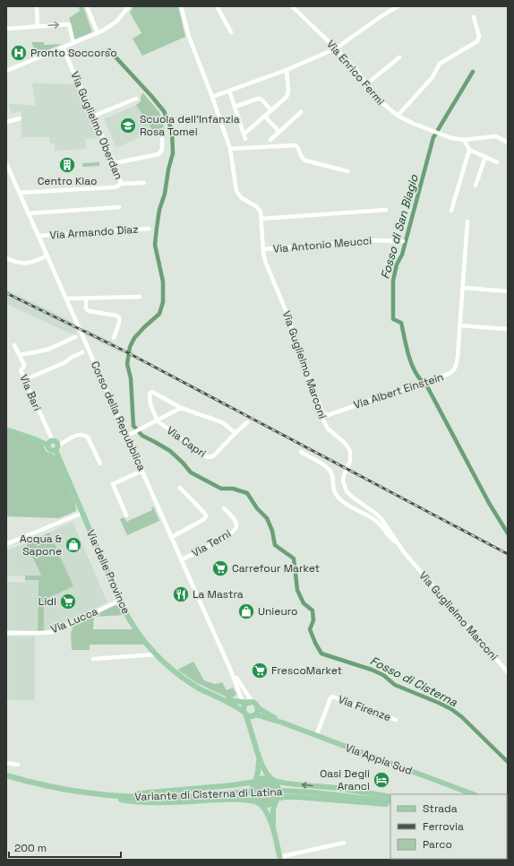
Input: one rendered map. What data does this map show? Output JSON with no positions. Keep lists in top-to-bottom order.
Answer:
{
  "streets": {
    "main road": ["Via delle Province", "Via Appia Sud", "Variante di Cisterna di Latina"],
    "street": [
      "Via Enrico Fermi",
      "Via Guglielmo Oberdan",
      "Via Armando Diaz",
      "Via Antonio Meucci",
      "Via Guglielmo Marconi",
      "Via Albert Einstein",
      "Via Bari",
      "Corso della Repubblica",
      "Via Capri",
      "Via Terni",
      "Via Lucca",
      "Via Firenze"
    ]
  },
  "crossings": [
    ["Via Armando Diaz", "Corso della Repubblica"],
    ["Via Antonio Meucci", "Via Guglielmo Marconi"],
    ["Via Guglielmo Marconi", "Via Albert Einstein"],
    ["Via Bari", "Via delle Province"],
    ["Corso della Repubblica", "Via Terni"],
    ["Corso della Repubblica", "Via delle Province"],
    ["Corso della Repubblica", "Via Appia Sud"],
    ["Via delle Province", "Via Lucca"],
    ["Via delle Province", "Via Appia Sud"],
    ["Via Firenze", "Via Appia Sud"]
  ],
  "water": ["Fosso di San Biagio", "Fosso di Cisterna"],
  "places": {
    "hospital": ["Pronto Soccorso"],
    "school or university": ["Scuola dell'Infanzia Rosa Tomei"],
    "building": ["Centro Klao"],
    "shop": ["Acqua & Sapone", "Unieuro"],
    "supermarket": ["Carrefour Market", "Lidl", "FrescoMarket"],
    "restaurant": ["La Mastra"],
    "hotel": ["Oasi Degli Aranci"]
  },
  "legend": ["Strada", "Ferrovia", "Parco"],
  "scale_bar": "200 m"
}
